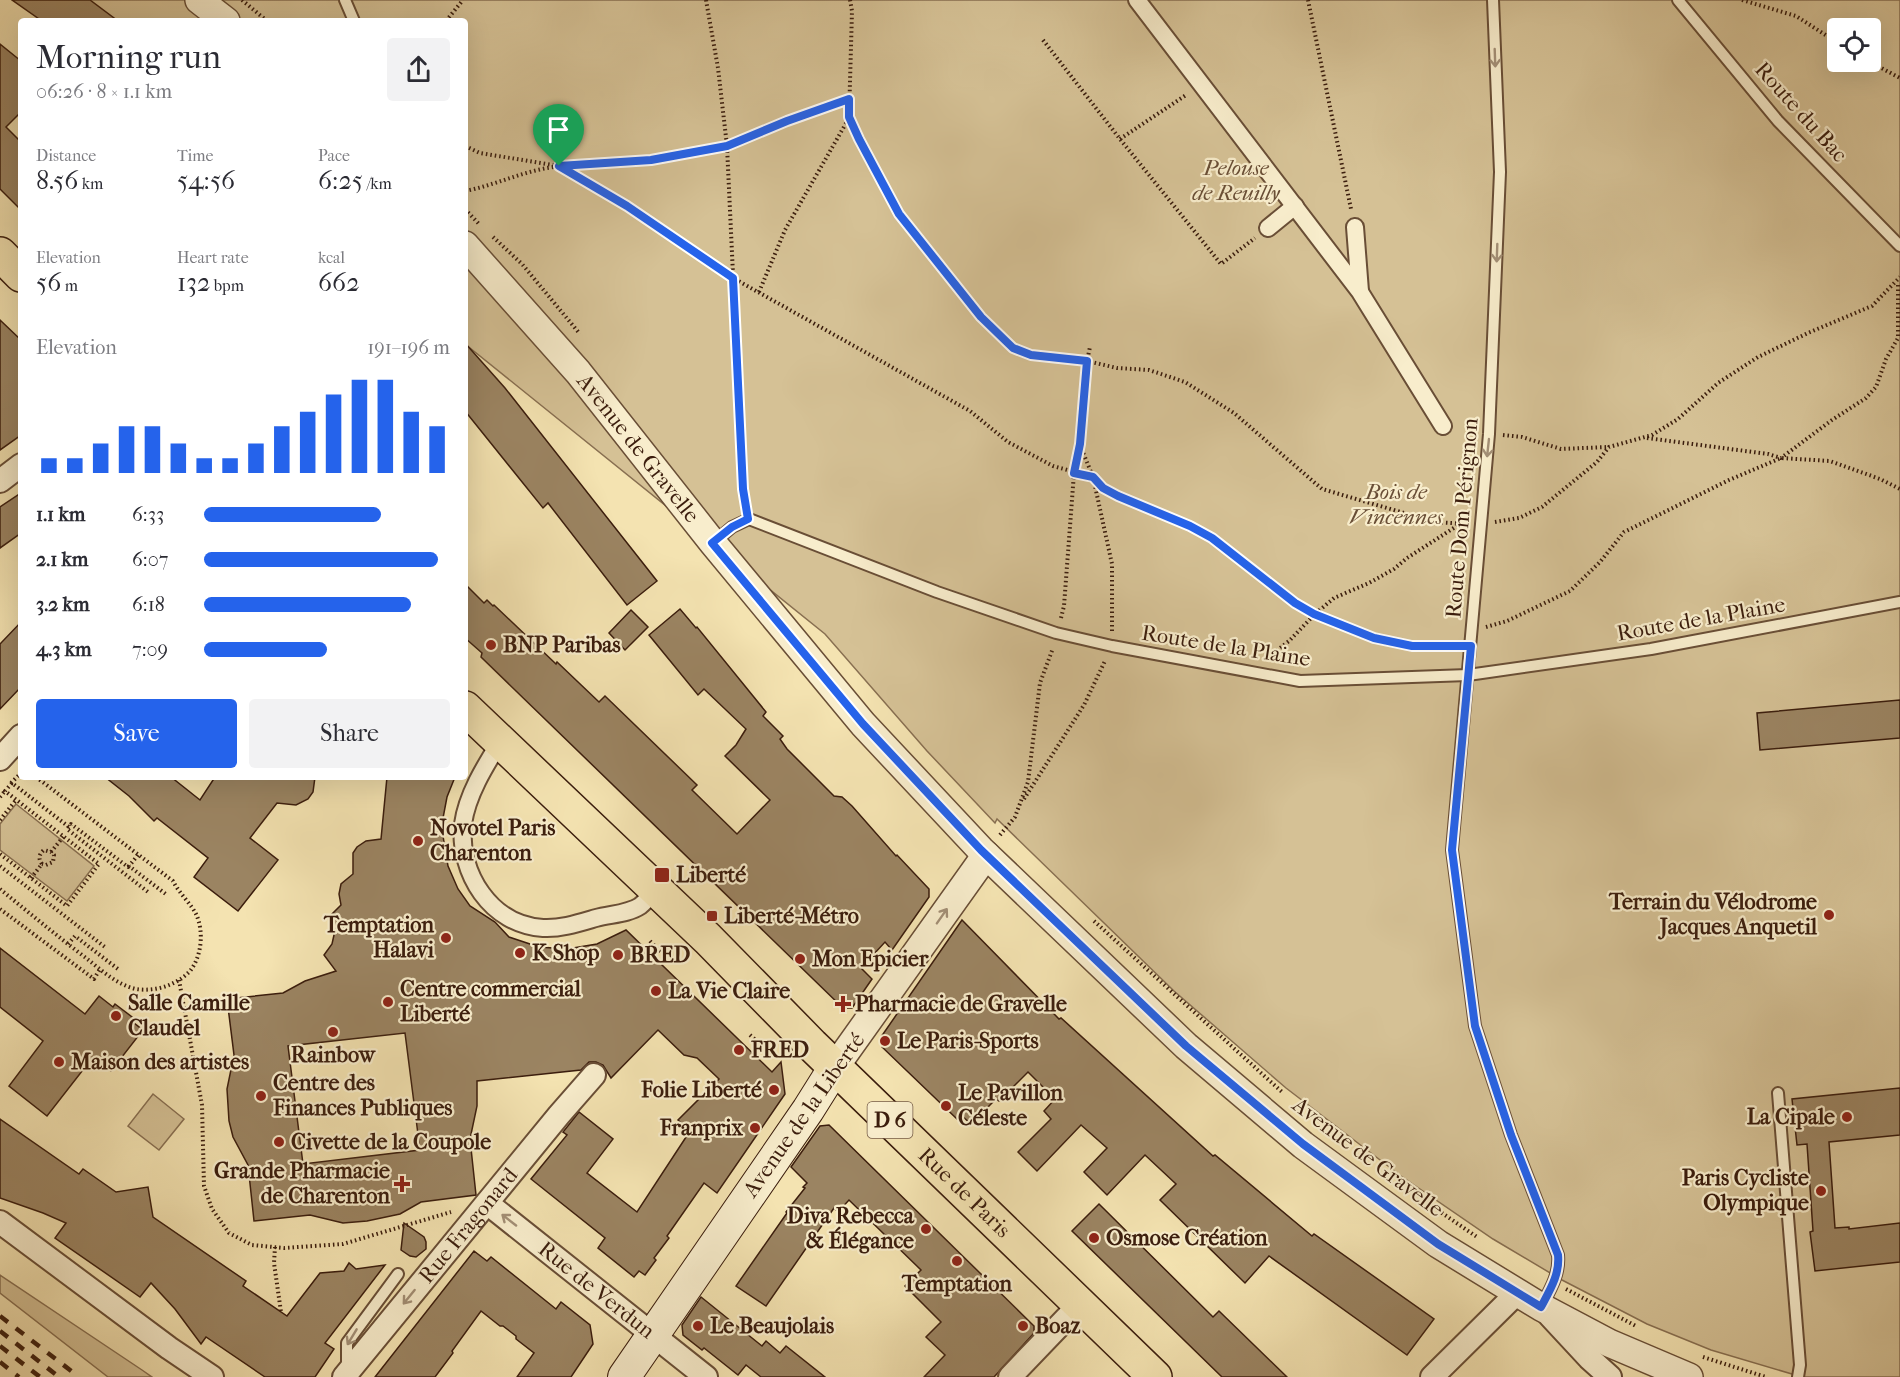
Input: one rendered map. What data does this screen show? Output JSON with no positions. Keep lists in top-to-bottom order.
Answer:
{
  "streets": {
    "main road": ["Avenue de la Liberté", "D 6", "Rue de Paris"],
    "street": ["Avenue de Gravelle", "Rue Fragonard", "Rue de Verdun"],
    "lane": ["Route du Bac", "Route Dom Pérignon", "Route de la Plaine"]
  },
  "crossings": [
    ["Avenue de Gravelle", "Route Dom Pérignon"],
    ["Avenue de Gravelle", "Avenue de la Liberté"],
    ["Route Dom Pérignon", "Route de la Plaine"],
    ["Avenue de la Liberté", "Rue de Paris"],
    ["Avenue de la Liberté", "Rue de Verdun"],
    ["Rue Fragonard", "Rue de Verdun"]
  ],
  "one_way": [
    "Route Dom Pérignon",
    "Avenue de la Liberté",
    "Rue Fragonard",
    "Rue de Verdun"
  ],
  "parks": ["Pelouse de Reuilly", "Bois de Vincennes"],
  "places": {
    "other": [
      "BNP Paribas",
      "Novotel Paris Charenton",
      "Terrain du Vélodrome Jacques Anquetil",
      "Temptation Halavi",
      "K Shop",
      "BRED",
      "Mon Epicier",
      "La Vie Claire",
      "Centre commercial Liberté",
      "Salle Camille Claudel",
      "Rainbow",
      "Le Paris-Sports",
      "FRED",
      "Maison des artistes",
      "Folie Liberté",
      "Centre des Finances Publiques",
      "Le Pavillon Céleste",
      "La Cipale",
      "Franprix",
      "Civette de la Coupole",
      "Paris Cycliste Olympique",
      "Diva Rebecca & Élégance",
      "Osmose Création",
      "Temptation",
      "Le Beaujolais",
      "Boaz"
    ],
    "transit": ["Liberté", "Liberté-Métro"],
    "health": ["Pharmacie de Gravelle", "Grande Pharmacie de Charenton"]
  },
  "page": {
    "heading": ["Morning run", "06:26 · 8 × 1.1 km"],
    "stats": [
      ["Distance", "8.56 km"],
      ["Time", "54:56"],
      ["Pace", "6:25 /km"],
      ["Elevation", "56 m"],
      ["Heart rate", "132 bpm"],
      ["kcal", "662"]
    ],
    "chart": ["Elevation", "191–196 m"],
    "list": [
      {
        "name": "1.1 km",
        "note": "6:33"
      },
      {
        "name": "2.1 km",
        "note": "6:07"
      },
      {
        "name": "3.2 km",
        "note": "6:18"
      },
      {
        "name": "4.3 km",
        "note": "7:09"
      }
    ],
    "buttons": ["Save", "Share"]
  }
}
